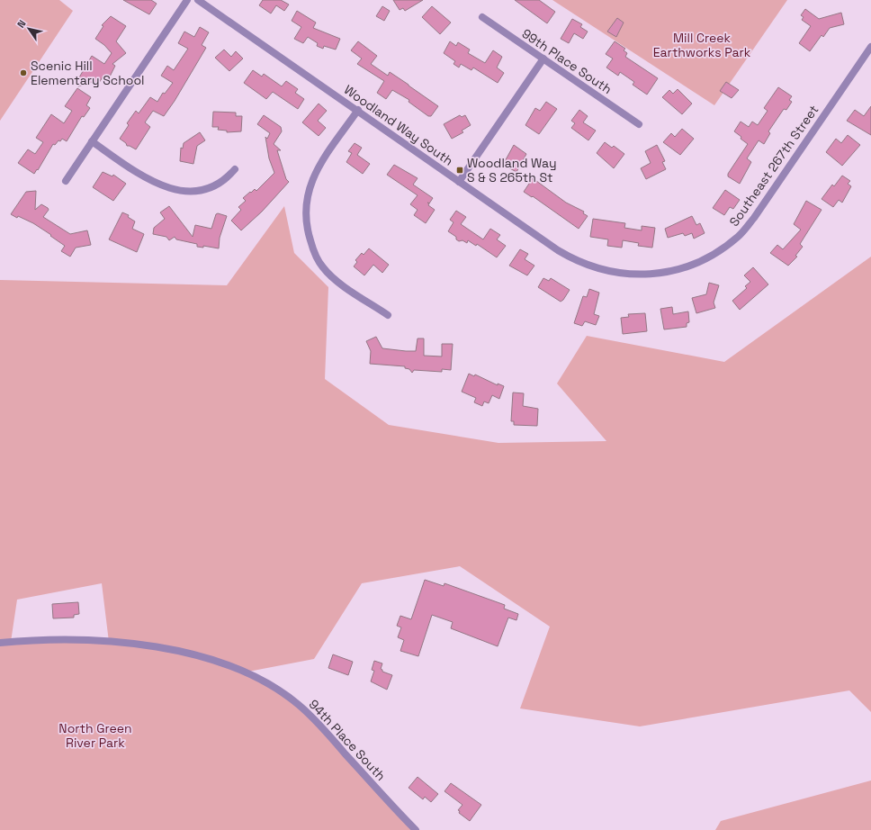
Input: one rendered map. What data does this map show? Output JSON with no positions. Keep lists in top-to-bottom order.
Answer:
{
  "streets": {
    "street": [
      "99th Place South",
      "Woodland Way South",
      "Southeast 267th Street",
      "94th Place South"
    ]
  },
  "crossings": [
    ["Woodland Way South", "Southeast 267th Street"]
  ],
  "parks": ["Mill Creek Earthworks Park", "North Green River Park"],
  "places": {
    "other": ["Scenic Hill Elementary School"],
    "transit": ["Woodland Way S & S 265th St"]
  },
  "north": "top left"
}
